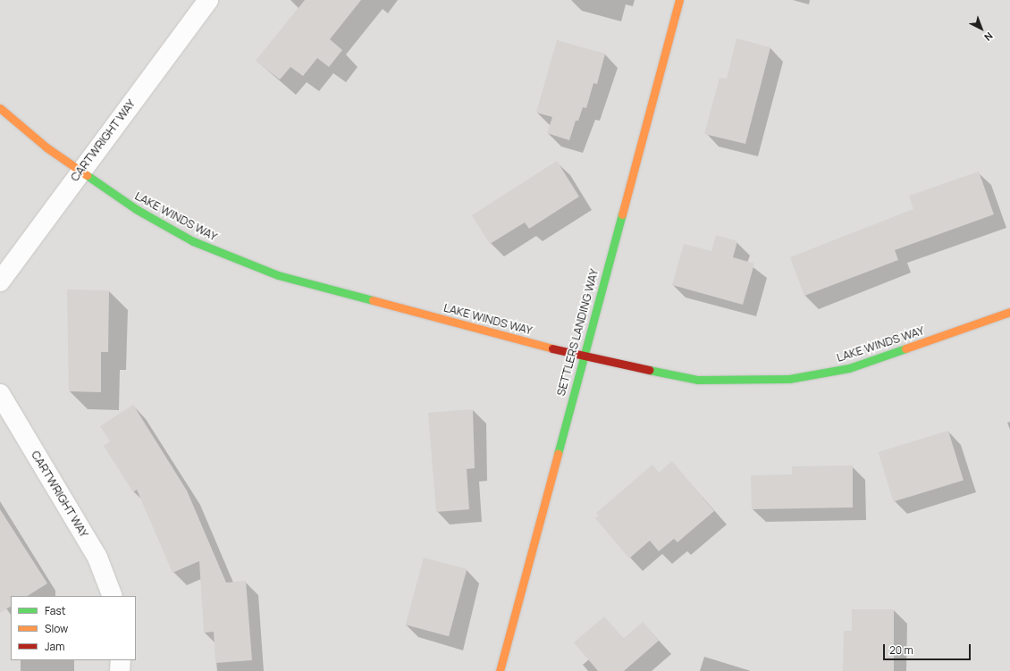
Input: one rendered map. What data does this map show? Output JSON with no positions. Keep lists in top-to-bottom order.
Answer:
{
  "streets": {
    "street": ["CARTWRIGHT WAY", "LAKE WINDS WAY", "SETTLERS LANDING WAY"]
  },
  "crossings": [
    ["CARTWRIGHT WAY", "LAKE WINDS WAY"],
    ["LAKE WINDS WAY", "SETTLERS LANDING WAY"]
  ],
  "legend": ["Fast", "Slow", "Jam"],
  "scale_bar": "20 m",
  "north": "bottom right"
}
